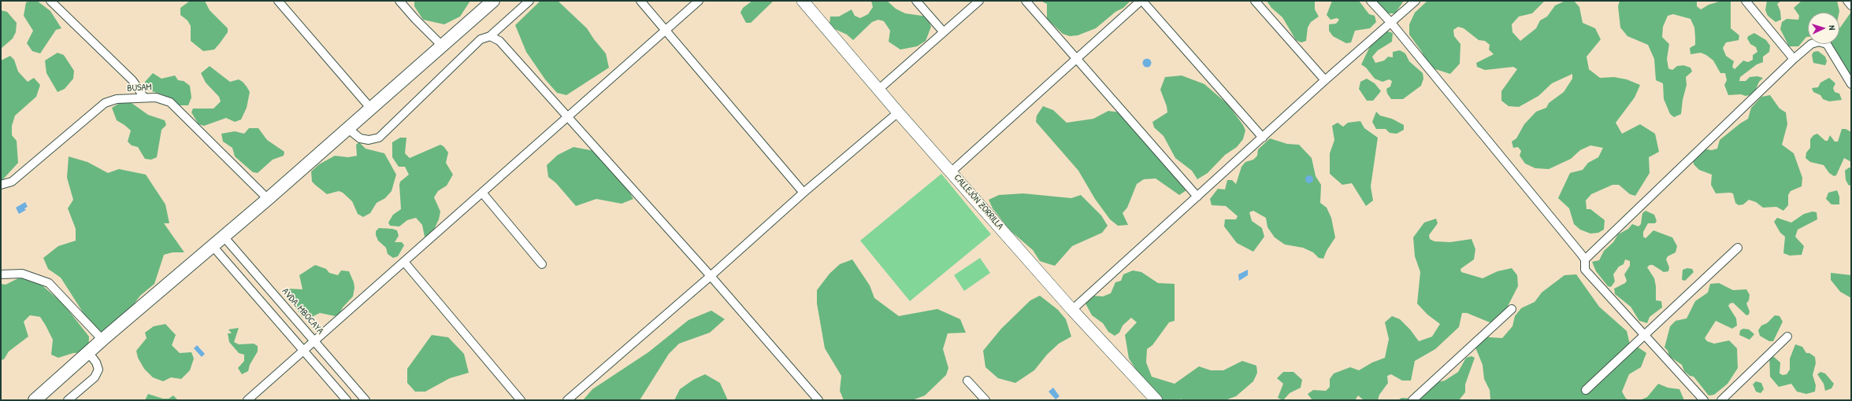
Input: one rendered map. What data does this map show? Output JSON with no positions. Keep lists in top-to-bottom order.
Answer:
{
  "streets": {
    "street": ["BUSAM", "CALLEJÓN ZORRILLA", "AVDA. MBOCAYA"]
  },
  "north": "right"
}
